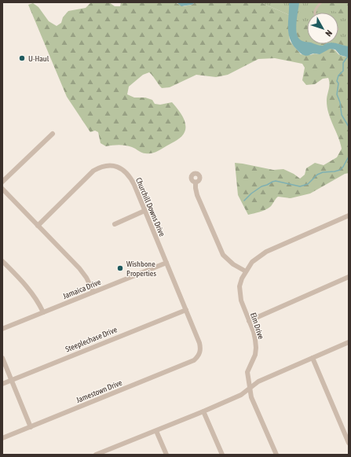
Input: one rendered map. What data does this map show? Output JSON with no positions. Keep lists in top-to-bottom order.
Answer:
{
  "streets": {
    "street": [
      "Churchill Downs Drive",
      "Jamaica Drive",
      "Elm Drive",
      "Steeplechase Drive",
      "Jamestown Drive"
    ]
  },
  "crossings": [
    ["Churchill Downs Drive", "Jamaica Drive"],
    ["Churchill Downs Drive", "Steeplechase Drive"],
    ["Churchill Downs Drive", "Jamestown Drive"]
  ],
  "places": ["U-Haul", "Wishbone Properties"],
  "north": "bottom right"
}
